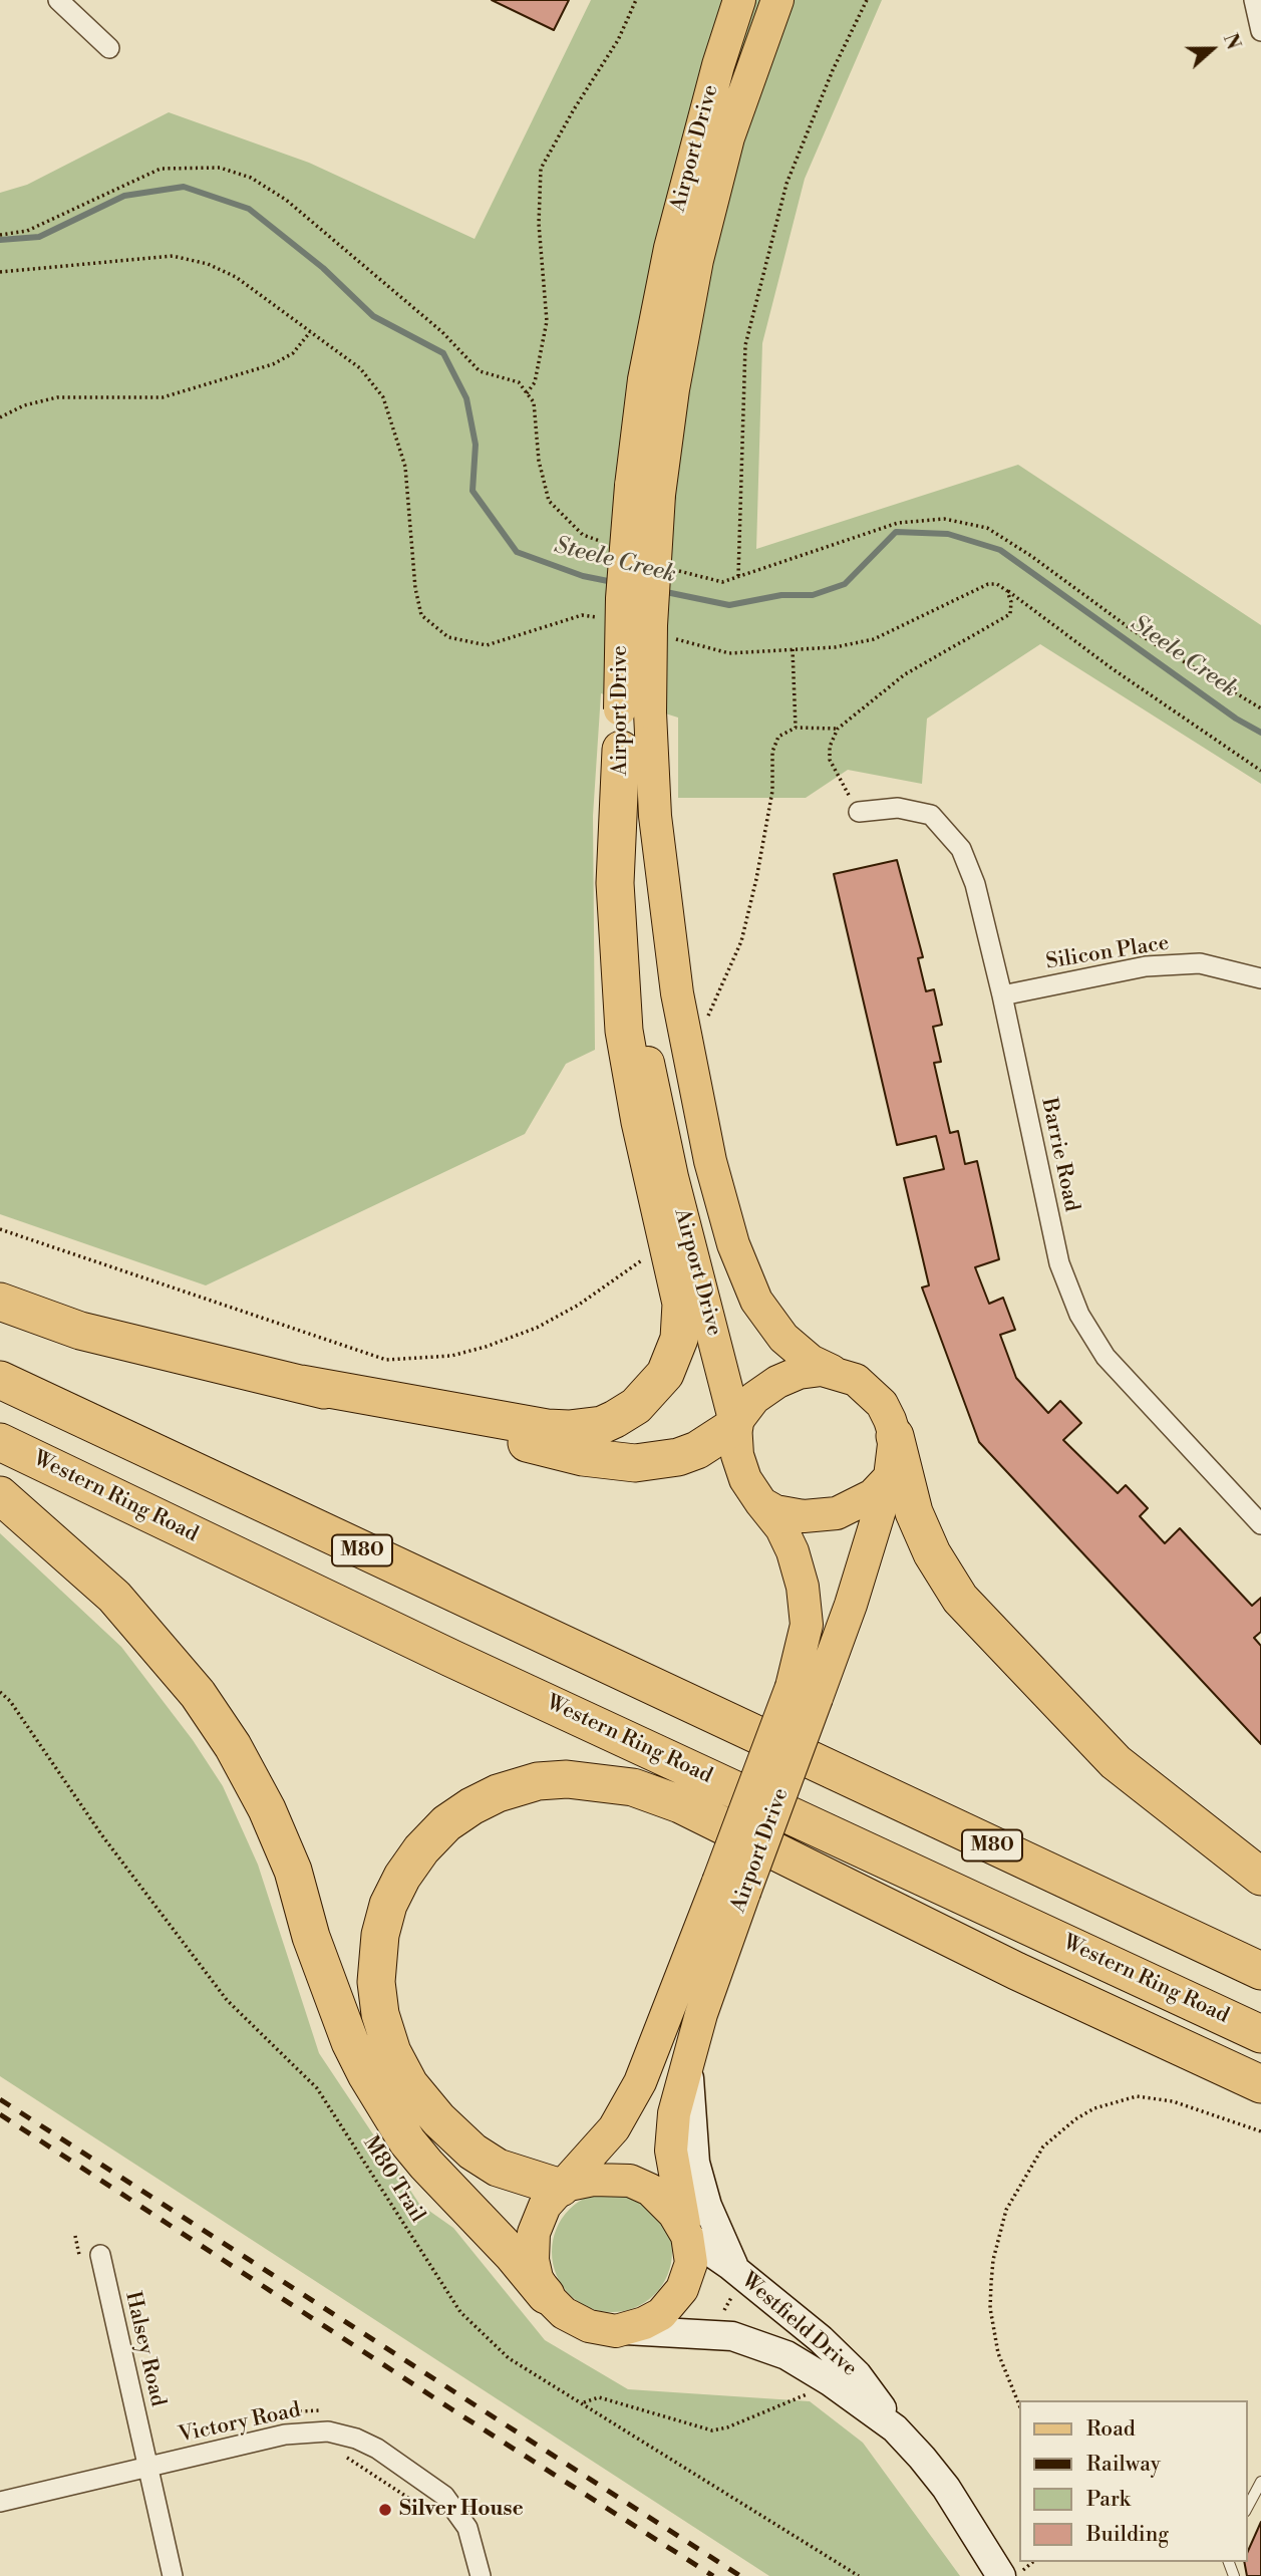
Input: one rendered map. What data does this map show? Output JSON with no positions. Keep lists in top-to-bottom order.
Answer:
{
  "streets": {
    "highway": ["Western Ring Road", "M80"],
    "main road": ["Airport Drive", "Westfield Drive"],
    "street": [
      "Silicon Place",
      "Barrie Road",
      "Halsey Road",
      "Victory Road"
    ],
    "path": ["M80 Trail"]
  },
  "crossings": [
    ["Airport Drive", "Westfield Drive"],
    ["Silicon Place", "Barrie Road"],
    ["Halsey Road", "Victory Road"]
  ],
  "water": ["Steele Creek"],
  "places": ["Silver House"],
  "legend": [
    "Road",
    "Railway",
    "Park",
    "Building"
  ],
  "north": "right"
}
